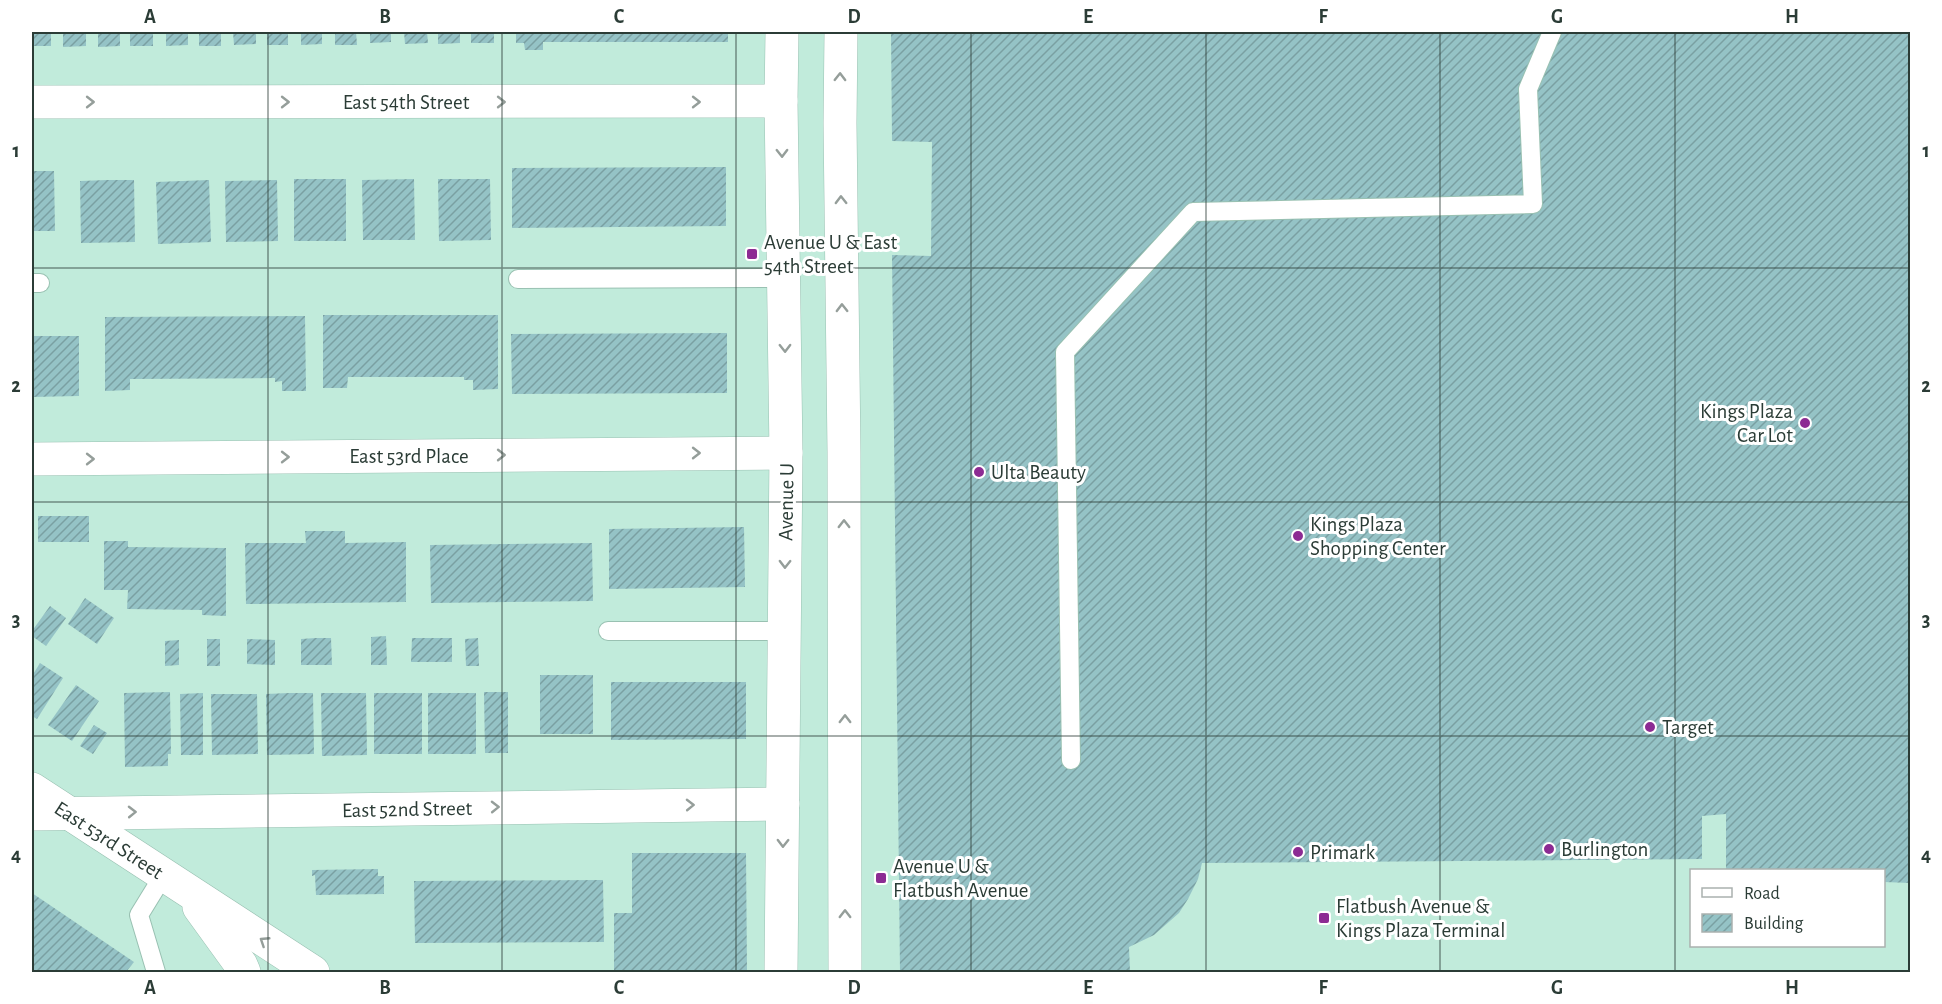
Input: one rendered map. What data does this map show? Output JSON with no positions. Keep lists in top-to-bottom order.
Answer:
{
  "streets": {
    "street": [
      "East 54th Street",
      "East 53rd Place",
      "Avenue U",
      "East 52nd Street",
      "East 53rd Street"
    ]
  },
  "crossings": [
    ["East 54th Street", "Avenue U"],
    ["East 53rd Place", "Avenue U"],
    ["Avenue U", "East 52nd Street"],
    ["East 52nd Street", "East 53rd Street"]
  ],
  "one_way": ["East 54th Street", "East 53rd Place", "East 52nd Street"],
  "places": {
    "transit": ["Avenue U & East 54th Street", "Avenue U & Flatbush Avenue", "Flatbush Avenue & Kings Plaza Terminal"],
    "other": [
      "Kings Plaza Car Lot",
      "Ulta Beauty",
      "Kings Plaza Shopping Center",
      "Target",
      "Burlington",
      "Primark"
    ]
  },
  "legend": ["Road", "Building"],
  "grid": {
    "columns": [
      "A",
      "B",
      "C",
      "D",
      "E",
      "F",
      "G",
      "H"
    ],
    "rows": [
      "1",
      "2",
      "3",
      "4"
    ]
  }
}
